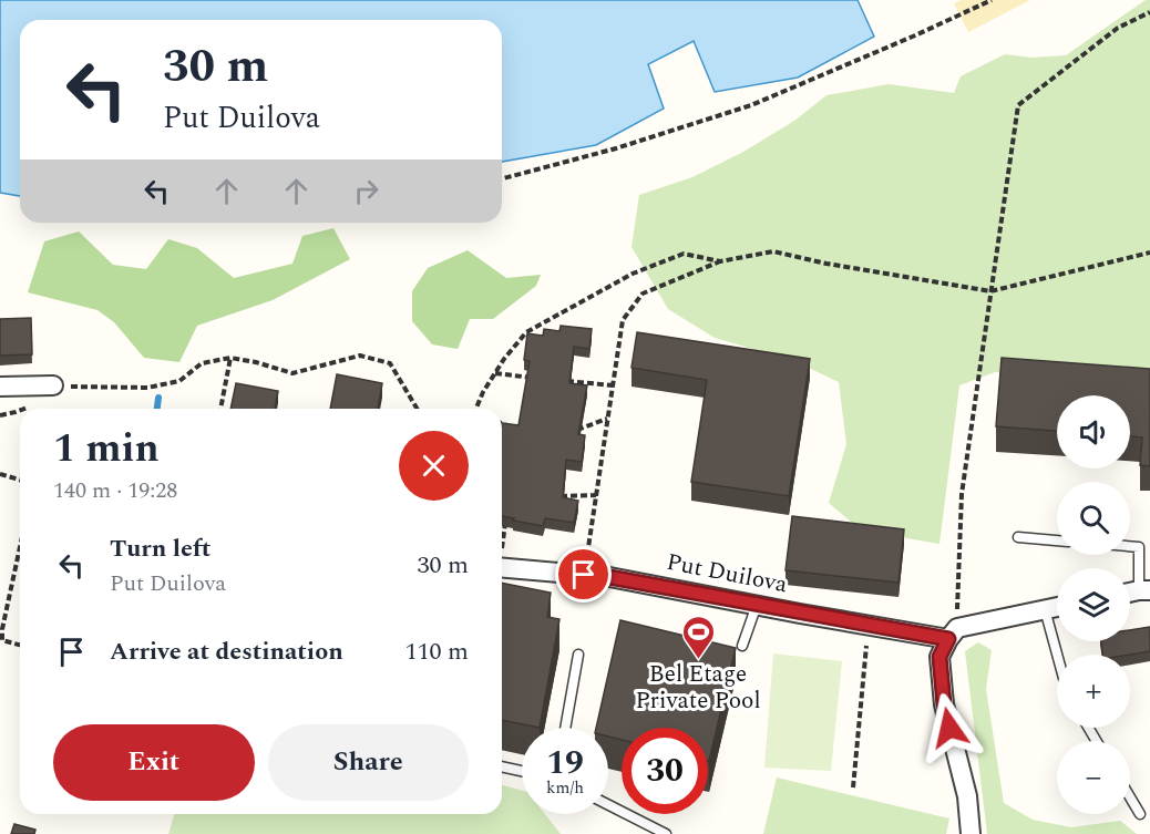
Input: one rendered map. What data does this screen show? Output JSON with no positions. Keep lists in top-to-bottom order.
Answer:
{
  "streets": {
    "street": ["Put Duilova"]
  },
  "places": {
    "sports": ["Bel Etage Private Pool"]
  },
  "page": {
    "turn": ["30 m", "Put Duilova"],
    "map_buttons": ["+", "−"],
    "heading": ["1 min", "140 m · 19:28"],
    "list": [
      {
        "name": "Turn left",
        "note": "Put Duilova",
        "value": "30 m"
      },
      {
        "name": "Arrive at destination",
        "value": "110 m"
      }
    ],
    "buttons": ["Exit", "Share"],
    "speed": "19 km/h",
    "limit": "30"
  }
}
